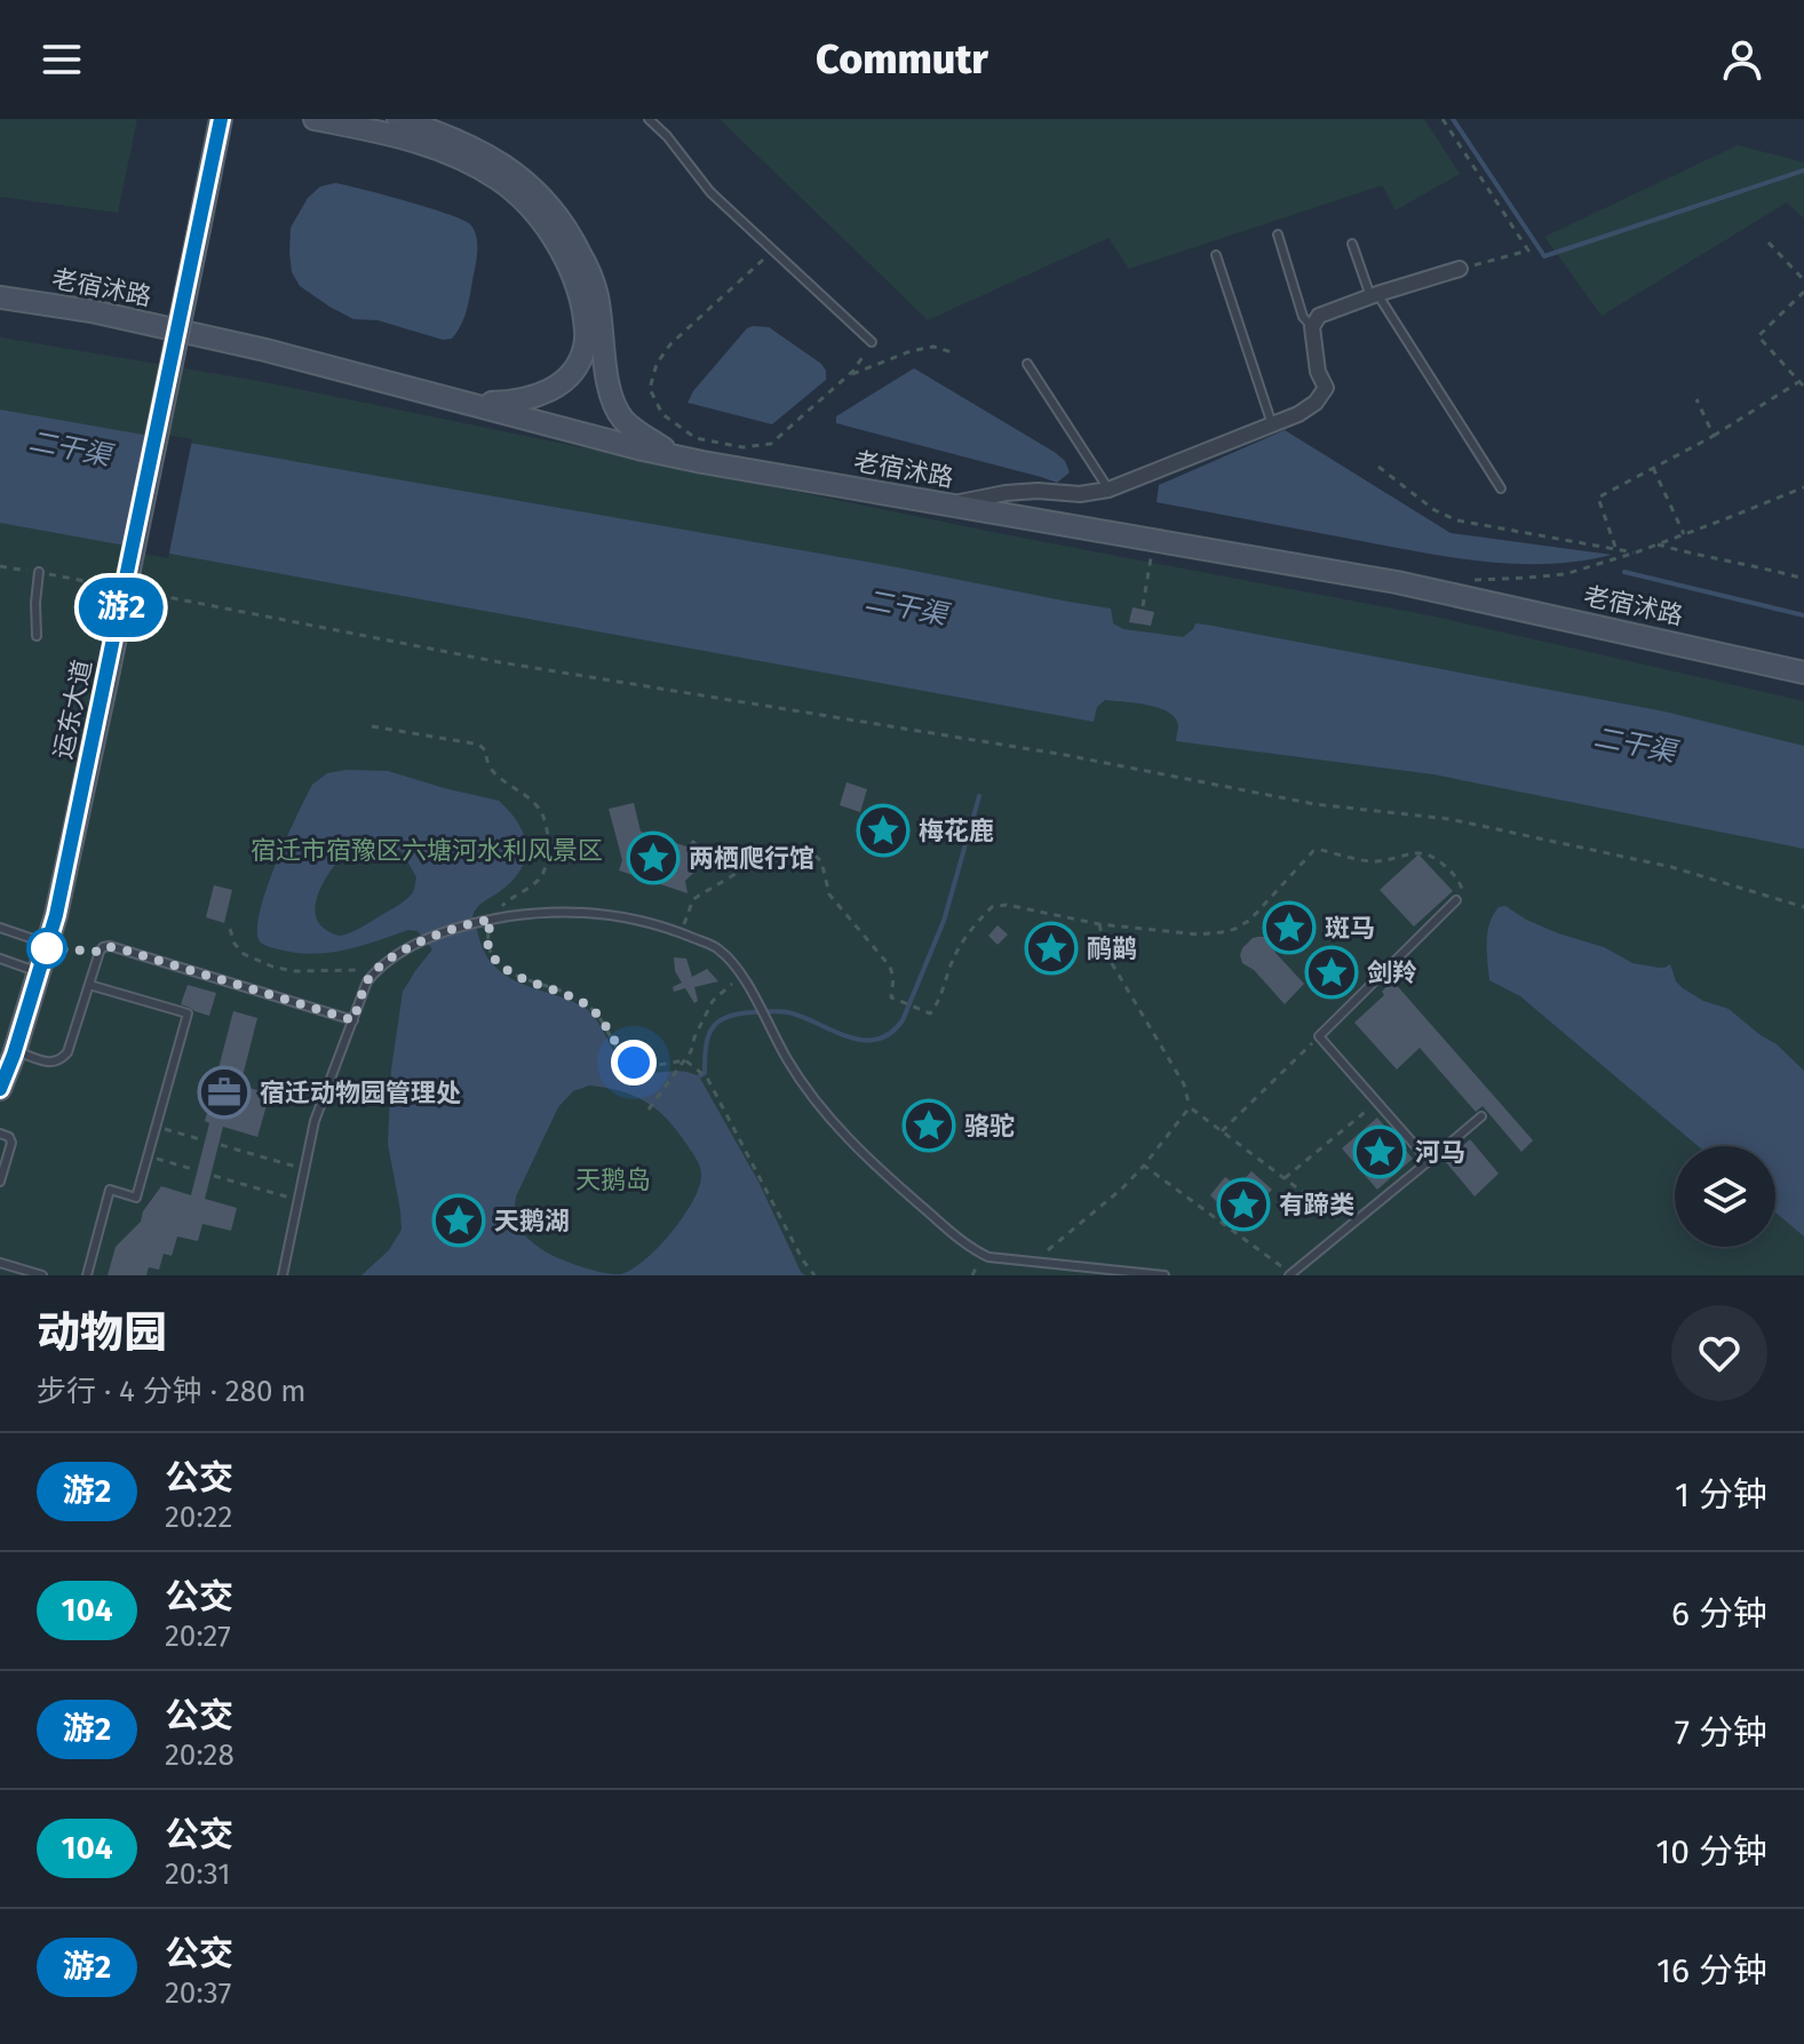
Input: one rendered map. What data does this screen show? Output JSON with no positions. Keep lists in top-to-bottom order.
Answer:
{
  "streets": {
    "main road": ["老宿沭路", "运东大道"]
  },
  "water": ["二干渠"],
  "parks": ["宿迁市宿豫区六塘河水利风景区", "天鹅岛"],
  "places": {
    "place": [
      "梅花鹿",
      "两栖爬行馆",
      "斑马",
      "鸸鹋",
      "剑羚",
      "骆驼",
      "河马",
      "有蹄类",
      "天鹅湖"
    ],
    "office": ["宿迁动物园管理处"]
  },
  "lines": ["bus line 游2"],
  "page": {
    "header": "Commutr",
    "on_map": "游2",
    "heading": ["动物园", "步行 · 4 分钟 · 280 m"],
    "list": [
      {
        "mark": "游2",
        "name": "公交",
        "note": "20:22",
        "value": "1 分钟"
      },
      {
        "mark": "104",
        "name": "公交",
        "note": "20:27",
        "value": "6 分钟"
      },
      {
        "mark": "游2",
        "name": "公交",
        "note": "20:28",
        "value": "7 分钟"
      },
      {
        "mark": "104",
        "name": "公交",
        "note": "20:31",
        "value": "10 分钟"
      },
      {
        "mark": "游2",
        "name": "公交",
        "note": "20:37",
        "value": "16 分钟"
      }
    ]
  }
}
